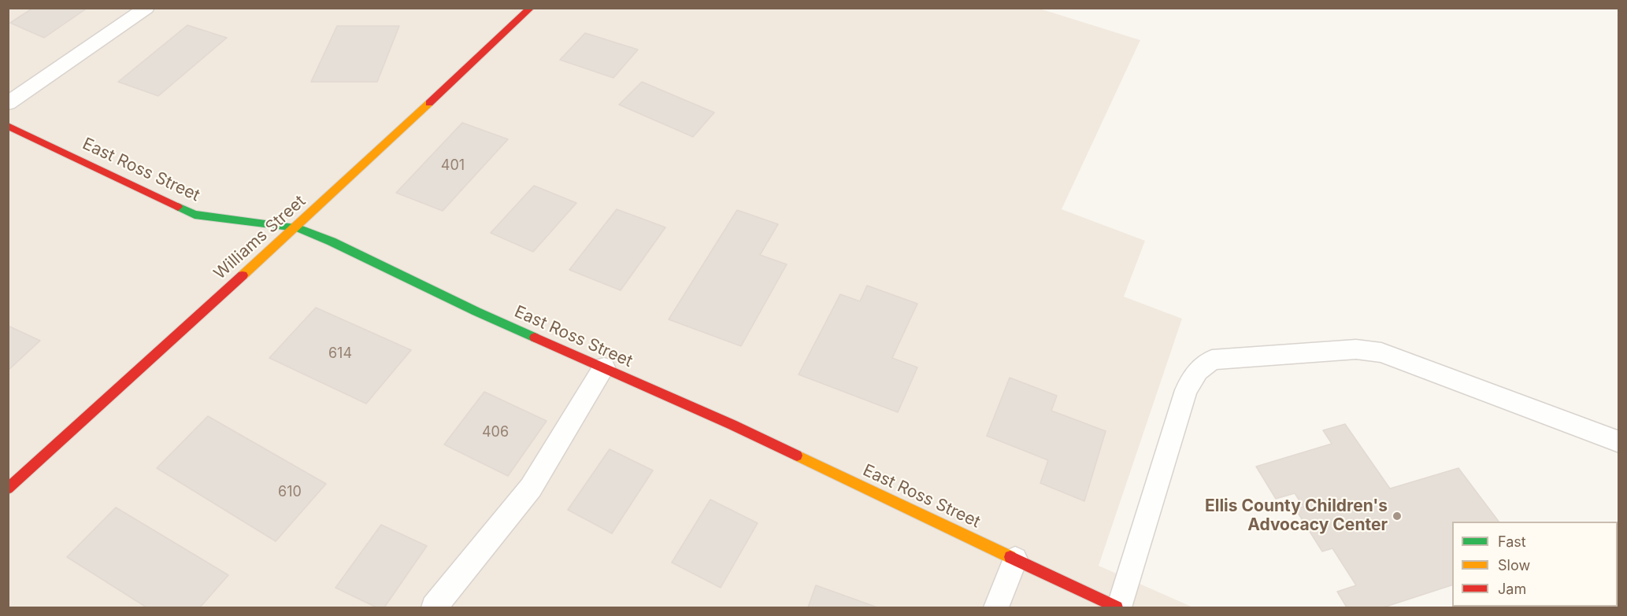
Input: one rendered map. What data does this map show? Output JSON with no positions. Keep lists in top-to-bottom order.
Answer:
{
  "streets": {
    "street": ["East Ross Street", "Williams Street"]
  },
  "crossings": [
    ["East Ross Street", "Williams Street"]
  ],
  "places": ["Ellis County Children's Advocacy Center"],
  "house_numbers": [
    "401",
    "614",
    "406",
    "610"
  ],
  "legend": ["Fast", "Slow", "Jam"]
}
